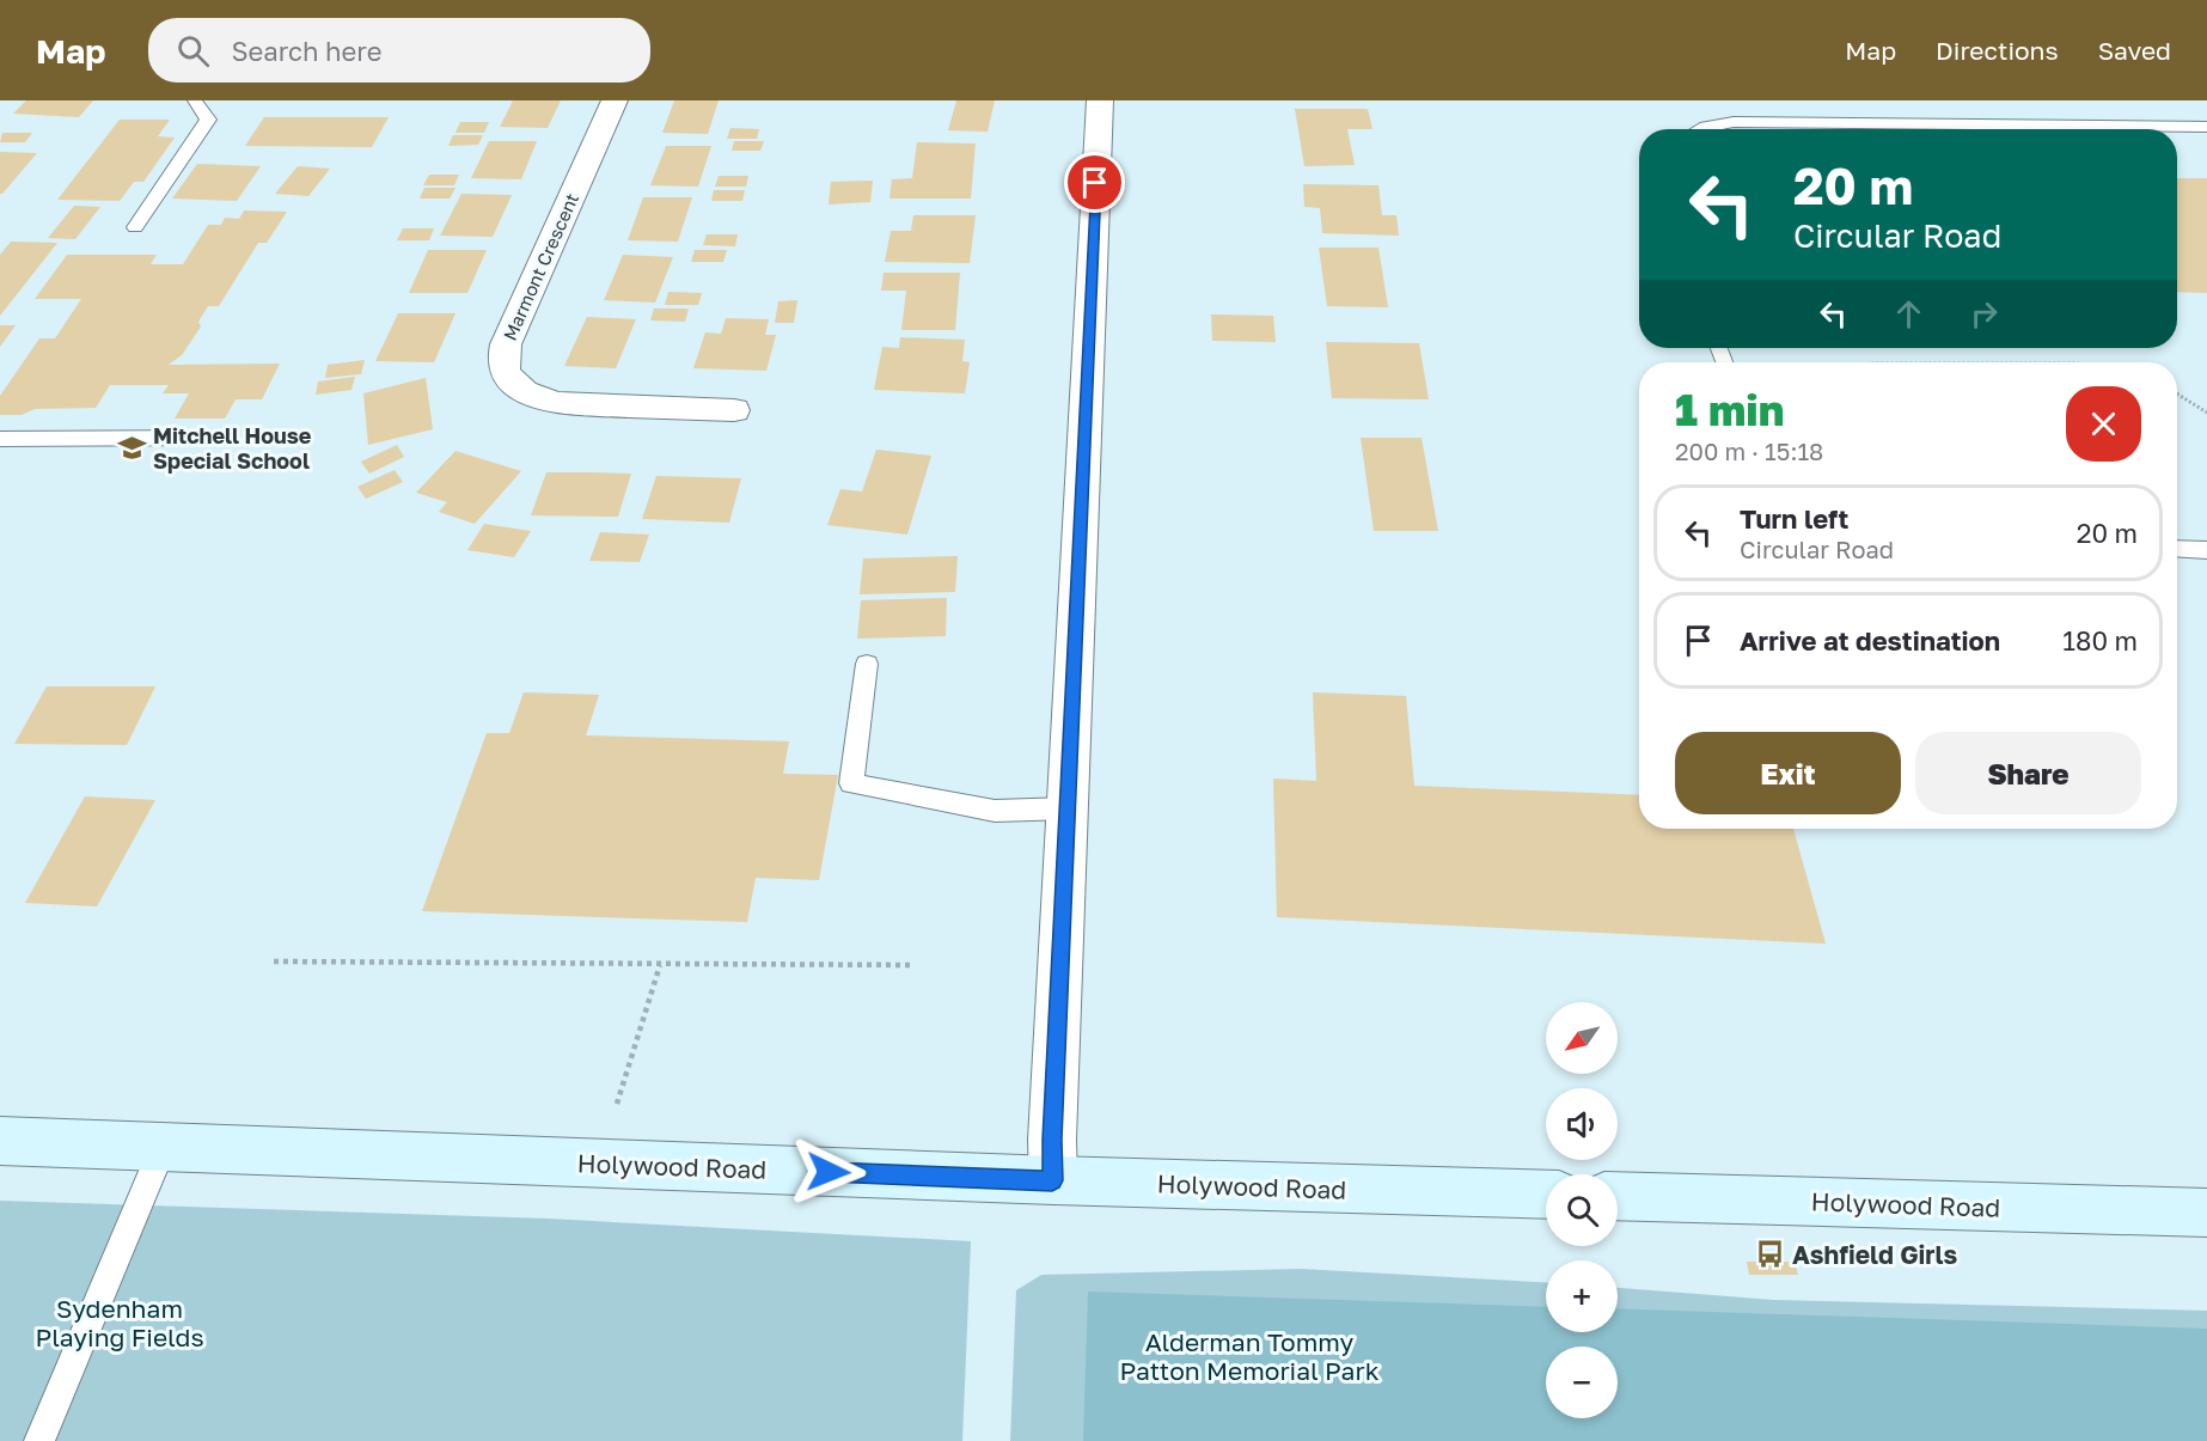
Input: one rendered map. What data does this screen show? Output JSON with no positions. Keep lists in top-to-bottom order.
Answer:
{
  "streets": {
    "main road": ["Holywood Road"],
    "street": ["Marmont Crescent"]
  },
  "parks": ["Sydenham Playing Fields", "Alderman Tommy Patton Memorial Park"],
  "places": {
    "school or university": ["Mitchell House Special School"],
    "bus stop": ["Ashfield Girls"]
  },
  "north": "bottom left",
  "page": {
    "header": "Map",
    "search": "Search here",
    "nav": ["Map", "Directions", "Saved"],
    "turn": ["20 m", "Circular Road"],
    "heading": ["1 min", "200 m · 15:18"],
    "list": [
      {
        "name": "Turn left",
        "note": "Circular Road",
        "value": "20 m"
      },
      {
        "name": "Arrive at destination",
        "value": "180 m"
      }
    ],
    "buttons": ["Exit", "Share"],
    "map_buttons": ["+", "−"]
  }
}
